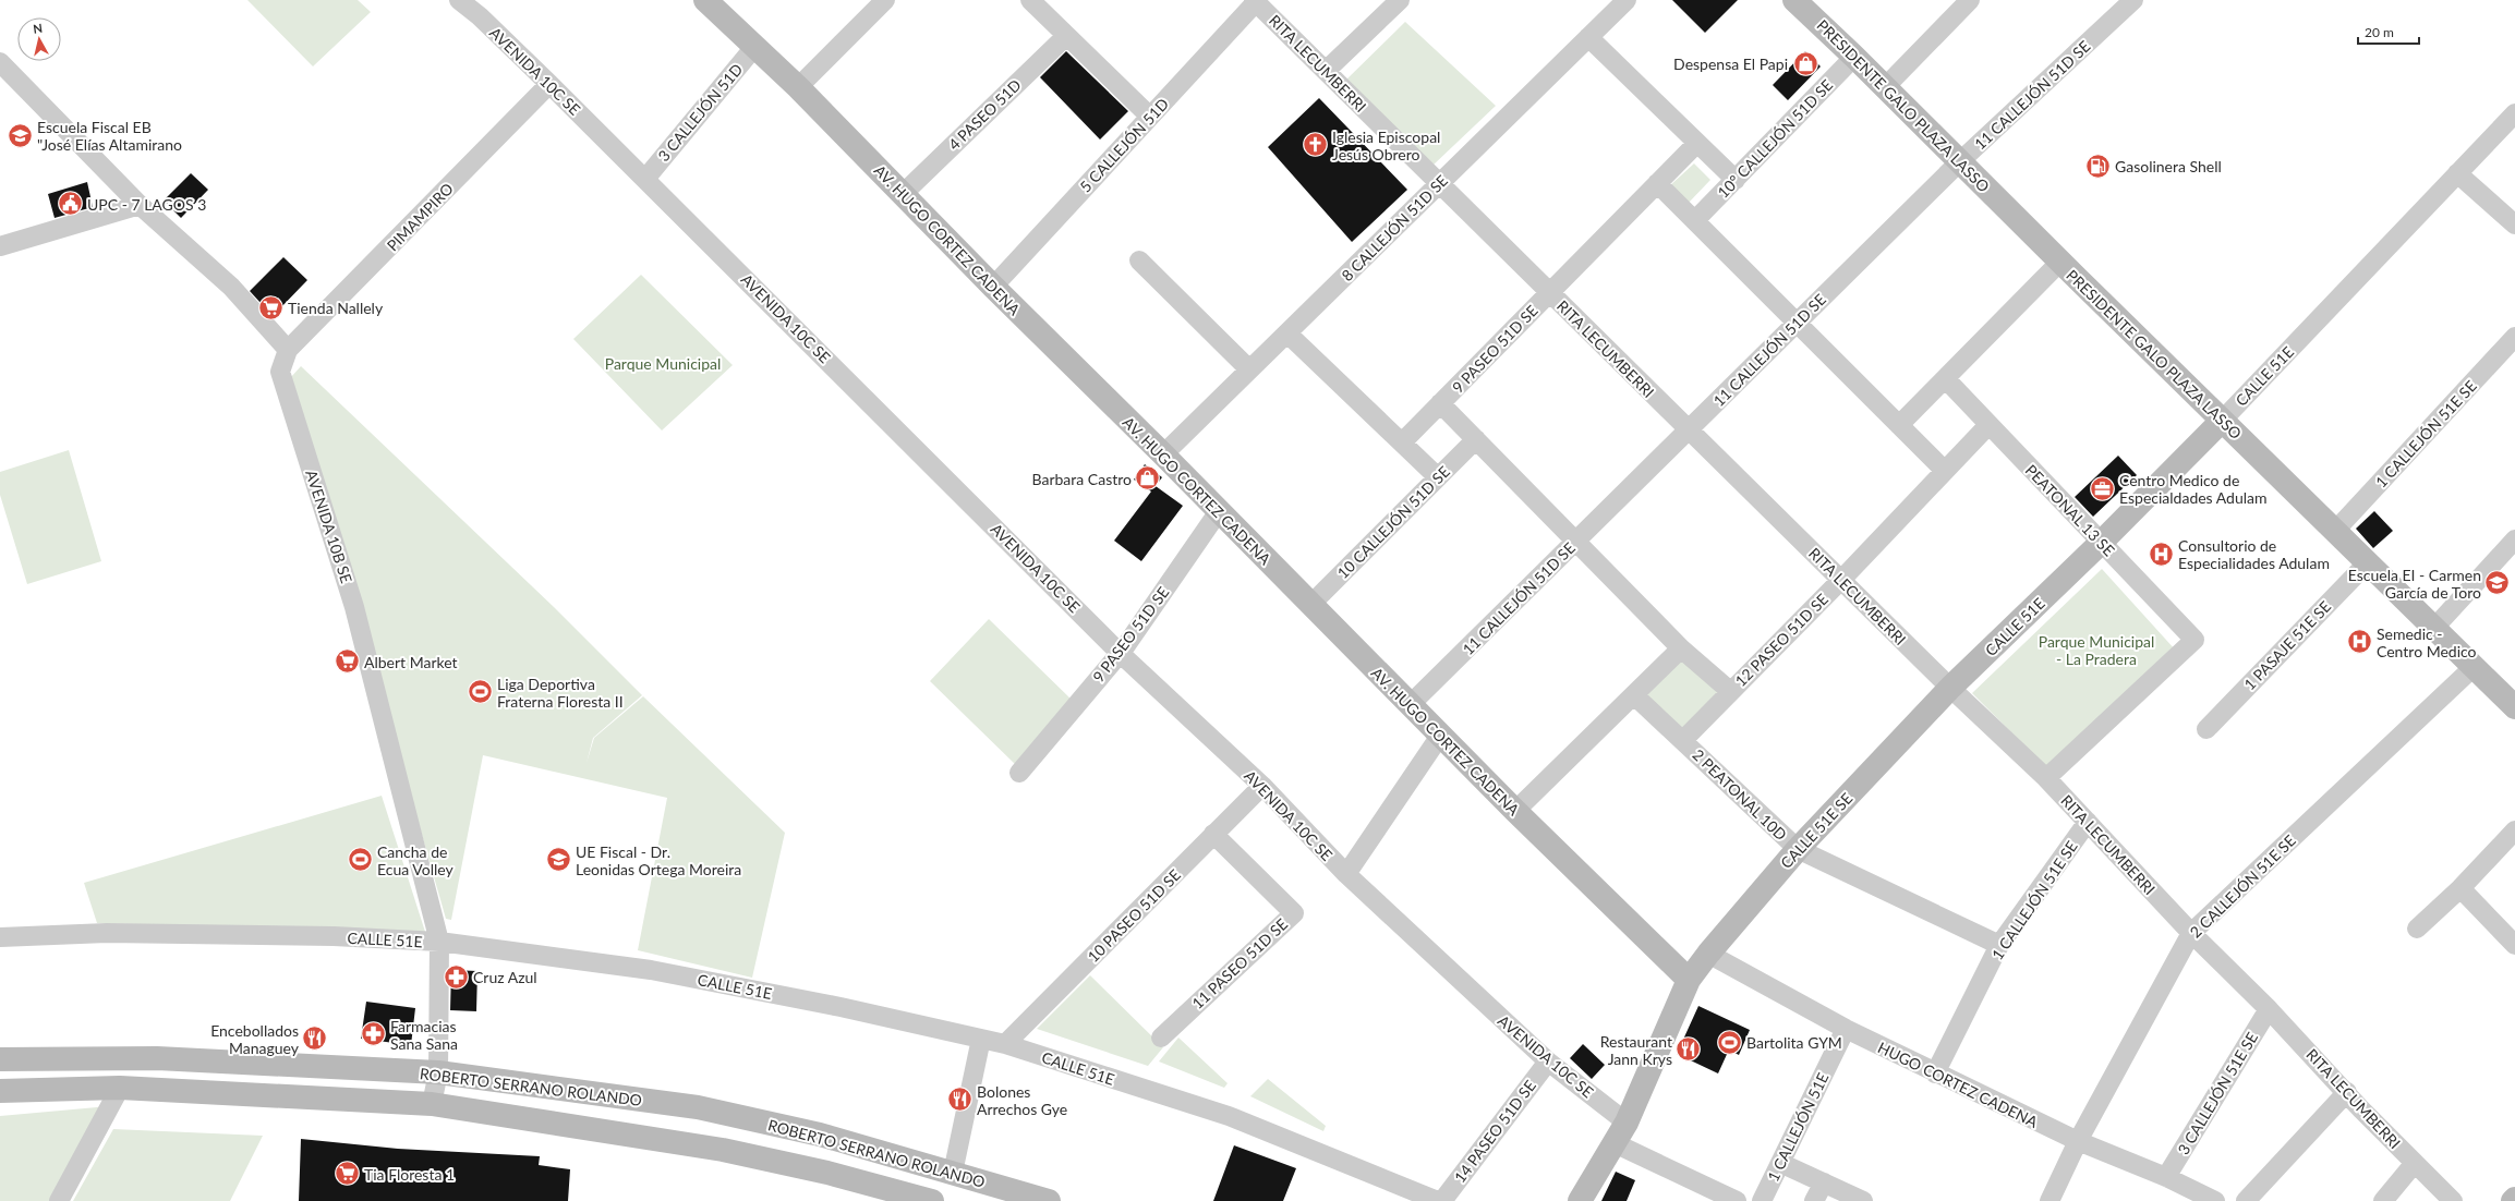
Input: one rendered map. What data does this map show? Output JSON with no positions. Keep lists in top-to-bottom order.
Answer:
{
  "streets": {
    "street": [
      "RITA LECUMBERRI",
      "AVENIDA 10C SE",
      "11 CALLEJÓN 51D SE",
      "PRESIDENTE GALO PLAZA LASSO",
      "3 CALLEJÓN 51D",
      "4 PASEO 51D",
      "10° CALLEJÓN 51D SE",
      "5 CALLEJÓN 51D",
      "PIMAMPIRO",
      "8 CALLEJÓN 51D SE",
      "AV. HUGO CORTEZ CADENA",
      "9 PASEO 51D SE",
      "CALLE 51E",
      "1 CALLEJÓN 51E SE",
      "PEATONAL 13 SE",
      "10 CALLEJÓN 51D SE",
      "AVENIDA 10B SE",
      "12 PASEO 51D SE",
      "1 PASAJE 51E SE",
      "2 PEATONAL 10D",
      "CALLE 51E SE",
      "2 CALLEJÓN 51E SE",
      "10 PASEO 51D SE",
      "11 PASEO 51D SE",
      "HUGO CORTEZ CADENA",
      "ROBERTO SERRANO ROLANDO",
      "3 CALLEJÓN 51E SE",
      "1 CALLEJÓN 51E",
      "14 PASEO 51D SE"
    ]
  },
  "crossings": [
    ["RITA LECUMBERRI", "11 CALLEJÓN 51D SE"],
    ["RITA LECUMBERRI", "5 CALLEJÓN 51D"],
    ["RITA LECUMBERRI", "8 CALLEJÓN 51D SE"],
    ["RITA LECUMBERRI", "9 PASEO 51D SE"],
    ["RITA LECUMBERRI", "CALLE 51E"],
    ["RITA LECUMBERRI", "1 CALLEJÓN 51E SE"],
    ["RITA LECUMBERRI", "PEATONAL 13 SE"],
    ["RITA LECUMBERRI", "12 PASEO 51D SE"],
    ["RITA LECUMBERRI", "CALLE 51E SE"],
    ["RITA LECUMBERRI", "2 CALLEJÓN 51E SE"],
    ["RITA LECUMBERRI", "3 CALLEJÓN 51E SE"],
    ["AVENIDA 10C SE", "3 CALLEJÓN 51D"],
    ["AVENIDA 10C SE", "PIMAMPIRO"],
    ["AVENIDA 10C SE", "9 PASEO 51D SE"],
    ["AVENIDA 10C SE", "CALLE 51E SE"],
    ["AVENIDA 10C SE", "10 PASEO 51D SE"],
    ["AVENIDA 10C SE", "14 PASEO 51D SE"],
    ["11 CALLEJÓN 51D SE", "PRESIDENTE GALO PLAZA LASSO"],
    ["11 CALLEJÓN 51D SE", "AV. HUGO CORTEZ CADENA"],
    ["PRESIDENTE GALO PLAZA LASSO", "10° CALLEJÓN 51D SE"],
    ["PRESIDENTE GALO PLAZA LASSO", "CALLE 51E"],
    ["PRESIDENTE GALO PLAZA LASSO", "1 CALLEJÓN 51E SE"],
    ["PRESIDENTE GALO PLAZA LASSO", "1 PASAJE 51E SE"],
    ["PRESIDENTE GALO PLAZA LASSO", "2 CALLEJÓN 51E SE"],
    ["3 CALLEJÓN 51D", "AV. HUGO CORTEZ CADENA"],
    ["4 PASEO 51D", "AV. HUGO CORTEZ CADENA"],
    ["5 CALLEJÓN 51D", "AV. HUGO CORTEZ CADENA"],
    ["PIMAMPIRO", "AVENIDA 10B SE"],
    ["8 CALLEJÓN 51D SE", "AV. HUGO CORTEZ CADENA"],
    ["AV. HUGO CORTEZ CADENA", "9 PASEO 51D SE"],
    ["AV. HUGO CORTEZ CADENA", "10 CALLEJÓN 51D SE"],
    ["AV. HUGO CORTEZ CADENA", "CALLE 51E SE"],
    ["CALLE 51E", "PEATONAL 13 SE"],
    ["CALLE 51E", "AVENIDA 10B SE"],
    ["CALLE 51E", "CALLE 51E SE"],
    ["CALLE 51E", "10 PASEO 51D SE"],
    ["1 CALLEJÓN 51E SE", "2 PEATONAL 10D"],
    ["1 CALLEJÓN 51E SE", "HUGO CORTEZ CADENA"],
    ["PEATONAL 13 SE", "12 PASEO 51D SE"],
    ["AVENIDA 10B SE", "ROBERTO SERRANO ROLANDO"],
    ["12 PASEO 51D SE", "2 PEATONAL 10D"],
    ["2 PEATONAL 10D", "CALLE 51E SE"],
    ["CALLE 51E SE", "HUGO CORTEZ CADENA"],
    ["2 CALLEJÓN 51E SE", "HUGO CORTEZ CADENA"],
    ["10 PASEO 51D SE", "11 PASEO 51D SE"],
    ["HUGO CORTEZ CADENA", "3 CALLEJÓN 51E SE"],
    ["HUGO CORTEZ CADENA", "1 CALLEJÓN 51E"]
  ],
  "parks": ["Parque Municipal", "Parque Municipal - La Pradera"],
  "places": {
    "shop": ["Despensa El Papi", "Barbara Castro"],
    "school or university": ["Escuela Fiscal EB \"José Elías Altamirano", "Escuela EI - Carmen García de Toro", "UE Fiscal - Dr. Leonidas Ortega Moreira"],
    "church": ["Iglesia Episcopal Jesús Obrero"],
    "fuel station": ["Gasolinera Shell"],
    "public building": ["UPC - 7 LAGOS 3"],
    "supermarket": ["Tienda Nallely", "Albert Market", "Tia Floresta 1"],
    "office": ["Centro Medico de Especialdades Adulam"],
    "hospital": ["Consultorio de Especialidades Adulam", "Semedic - Centro Medico"],
    "sports": ["Liga Deportiva Fraterna Floresta II", "Cancha de Ecua Volley", "Bartolita GYM"],
    "pharmacy": ["Cruz Azul", "Farmacias Sana Sana"],
    "restaurant": ["Encebollados Managuey", "Restaurant Jann Krys", "Bolones Arrechos Gye"]
  },
  "scale_bar": "20 m",
  "north": "top"
}
